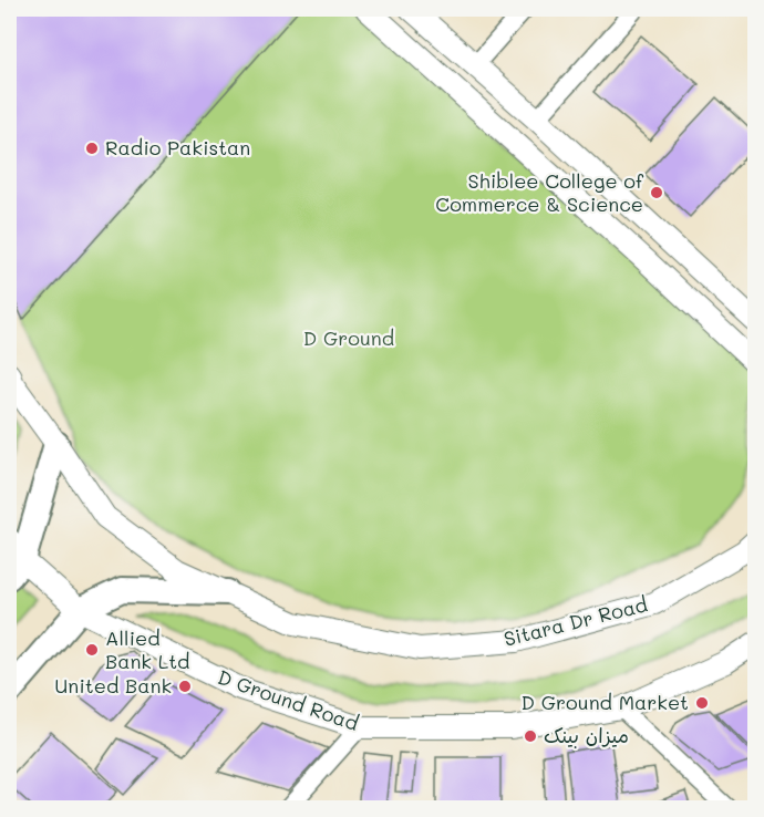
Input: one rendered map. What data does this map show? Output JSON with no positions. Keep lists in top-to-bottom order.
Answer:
{
  "streets": {
    "street": ["Sitara Dr Road", "D Ground Road"]
  },
  "parks": ["D Ground"],
  "places": [
    "Radio Pakistan",
    "Shiblee College of Commerce & Science",
    "Allied Bank Ltd",
    "United Bank",
    "D Ground Market",
    "میزان بینک"
  ]
}
